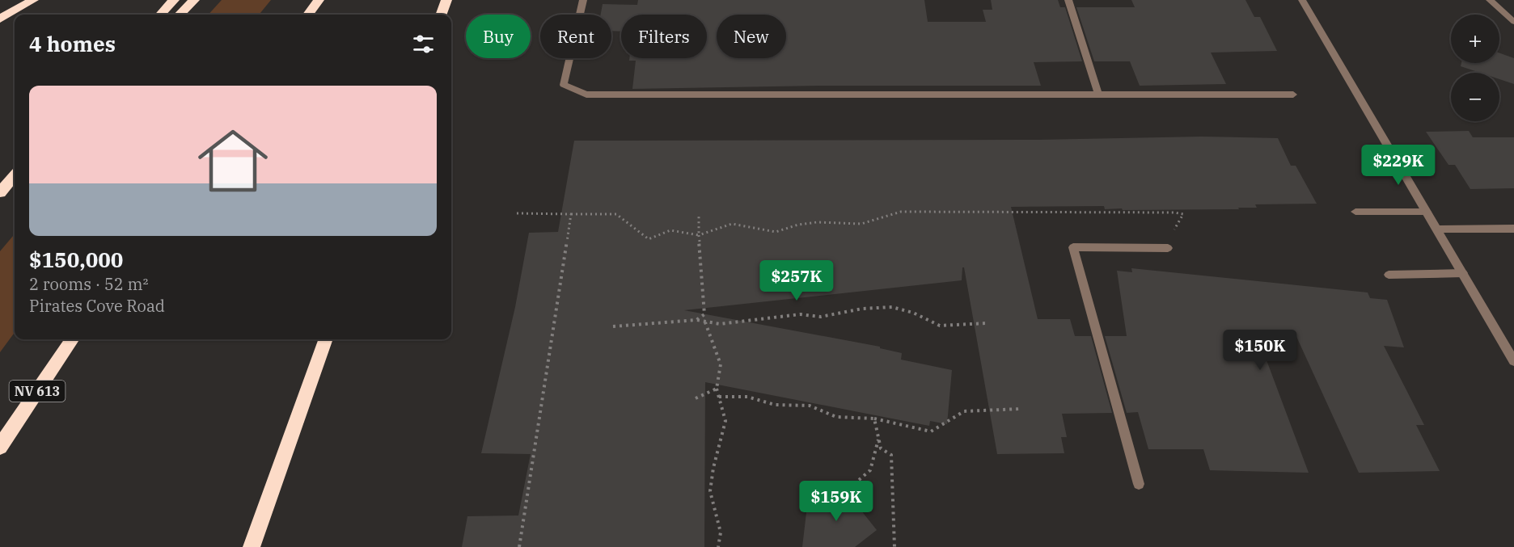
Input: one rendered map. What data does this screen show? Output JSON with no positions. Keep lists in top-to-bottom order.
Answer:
{
  "streets": {
    "highway": ["NV 613"]
  },
  "page": {
    "map_buttons": ["+", "−"],
    "chip": [
      "Buy",
      "Rent",
      "Filters",
      "New"
    ],
    "heading": "4 homes",
    "list": [
      {
        "name": "$150,000",
        "note": "2 rooms · 52 m² · Pirates Cove Road"
      }
    ],
    "price": [
      "$229K",
      "$257K",
      "$150K",
      "$159K"
    ]
  }
}
